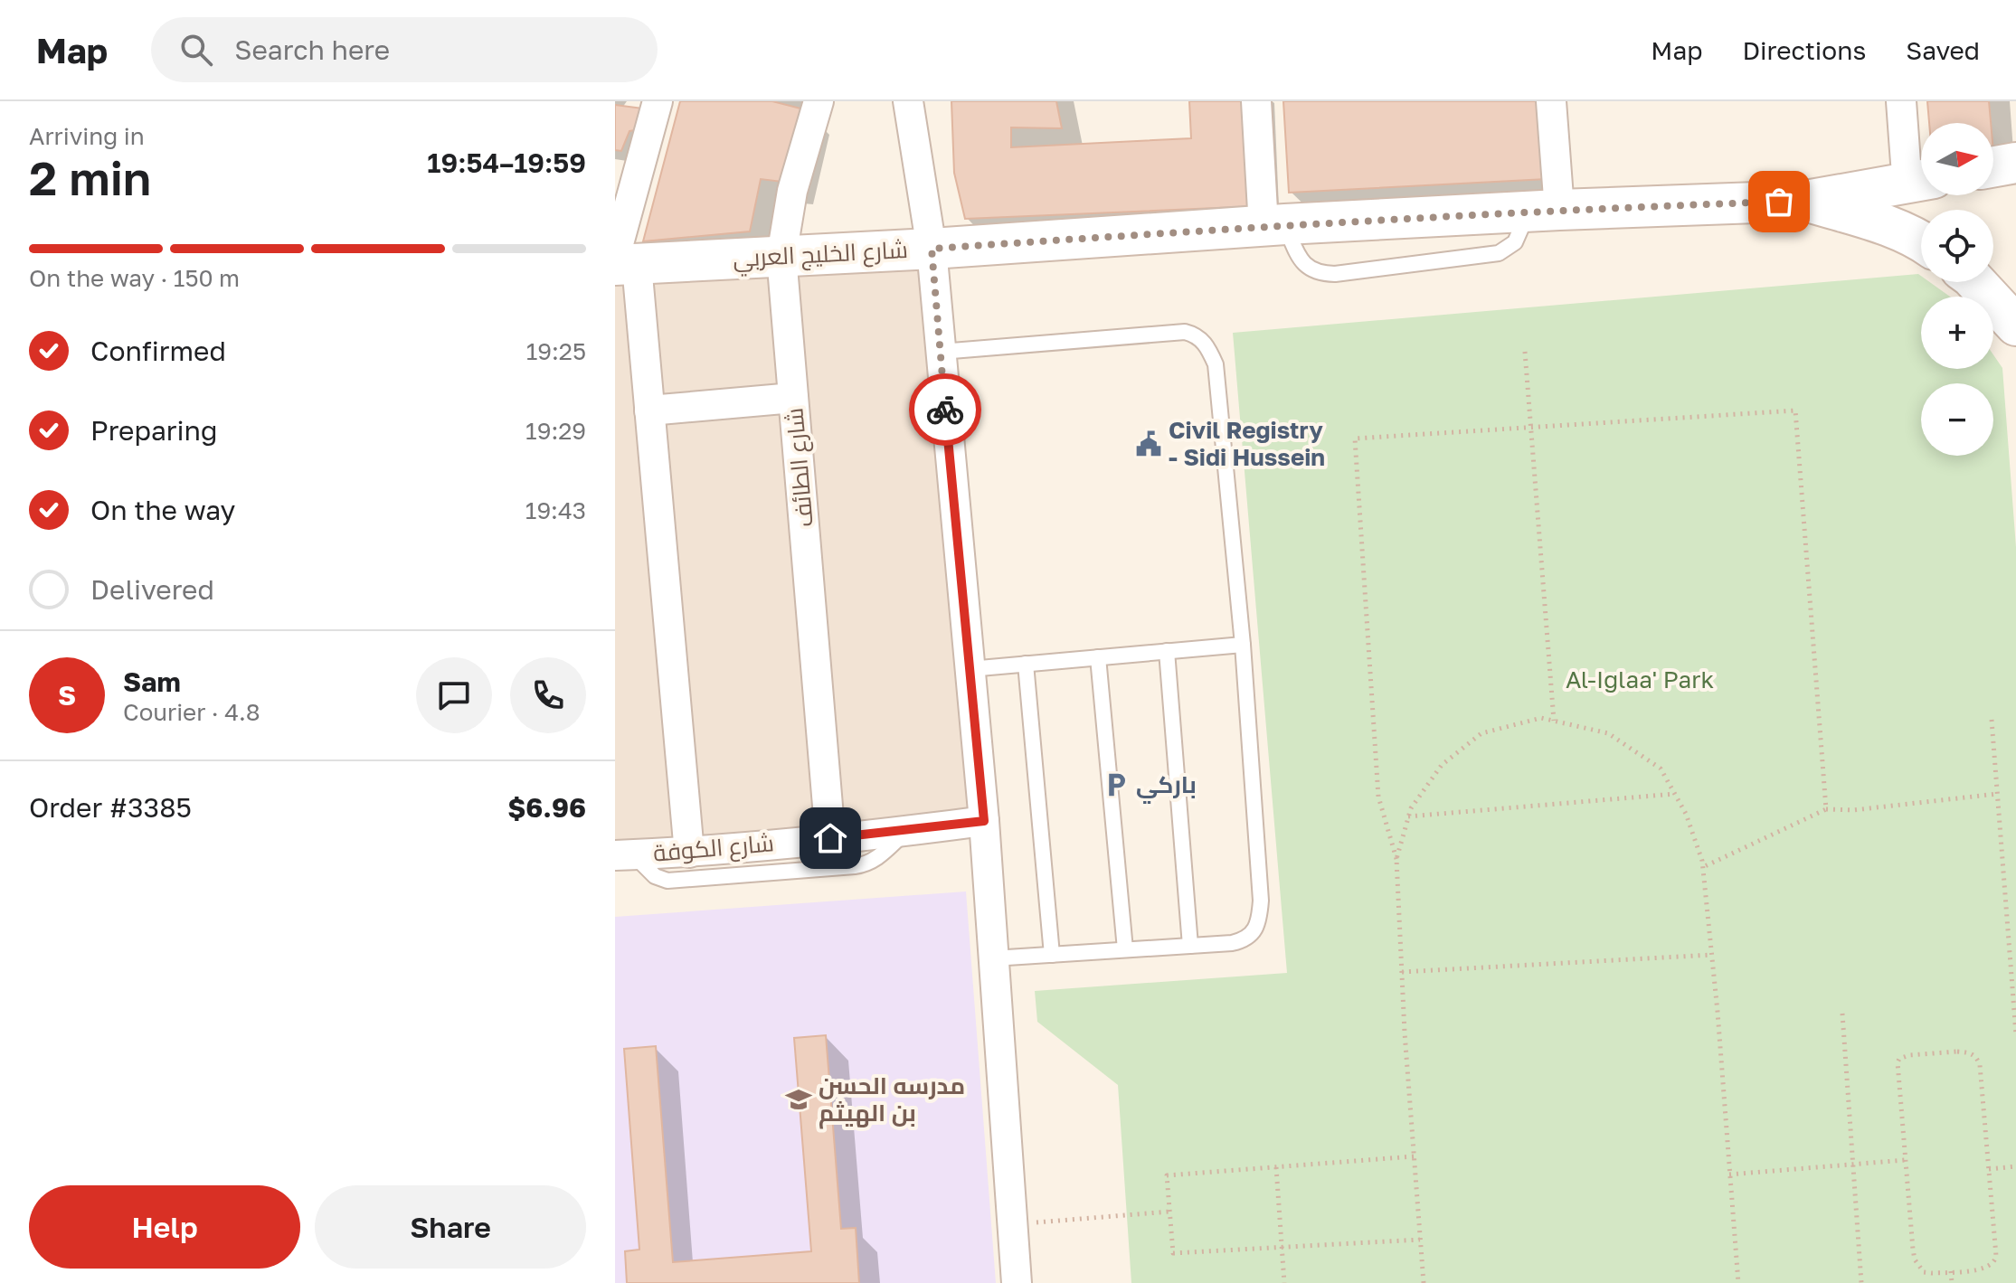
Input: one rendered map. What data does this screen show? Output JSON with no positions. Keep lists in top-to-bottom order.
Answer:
{
  "streets": {
    "main road": ["شارع الخليج العربي"],
    "street": ["شارع الطائف", "شارع الكوفة"]
  },
  "crossings": [
    ["شارع الخليج العربي", "شارع الطائف"],
    ["شارع الطائف", "شارع الكوفة"]
  ],
  "parks": ["Al-Iglaa' Park"],
  "places": {
    "public building": ["Civil Registry - Sidi Hussein"],
    "parking": ["باركي"],
    "school or university": ["مدرسه الحسن بن الهيثم"]
  },
  "north": "right",
  "page": {
    "header": "Map",
    "search": "Search here",
    "nav": ["Map", "Directions", "Saved"],
    "heading": ["2 min", "Arriving in", "19:54–19:59"],
    "panel": [
      "Sam",
      "Courier · 4.8",
      "Order #3385",
      "$6.96"
    ],
    "map_buttons": ["+", "−"],
    "bar": "On the way · 150 m",
    "list": [
      ["Confirmed", "19:25"],
      ["Preparing", "19:29"],
      ["On the way", "19:43"],
      "Delivered"
    ],
    "round": "S",
    "buttons": ["Help", "Share"]
  }
}
